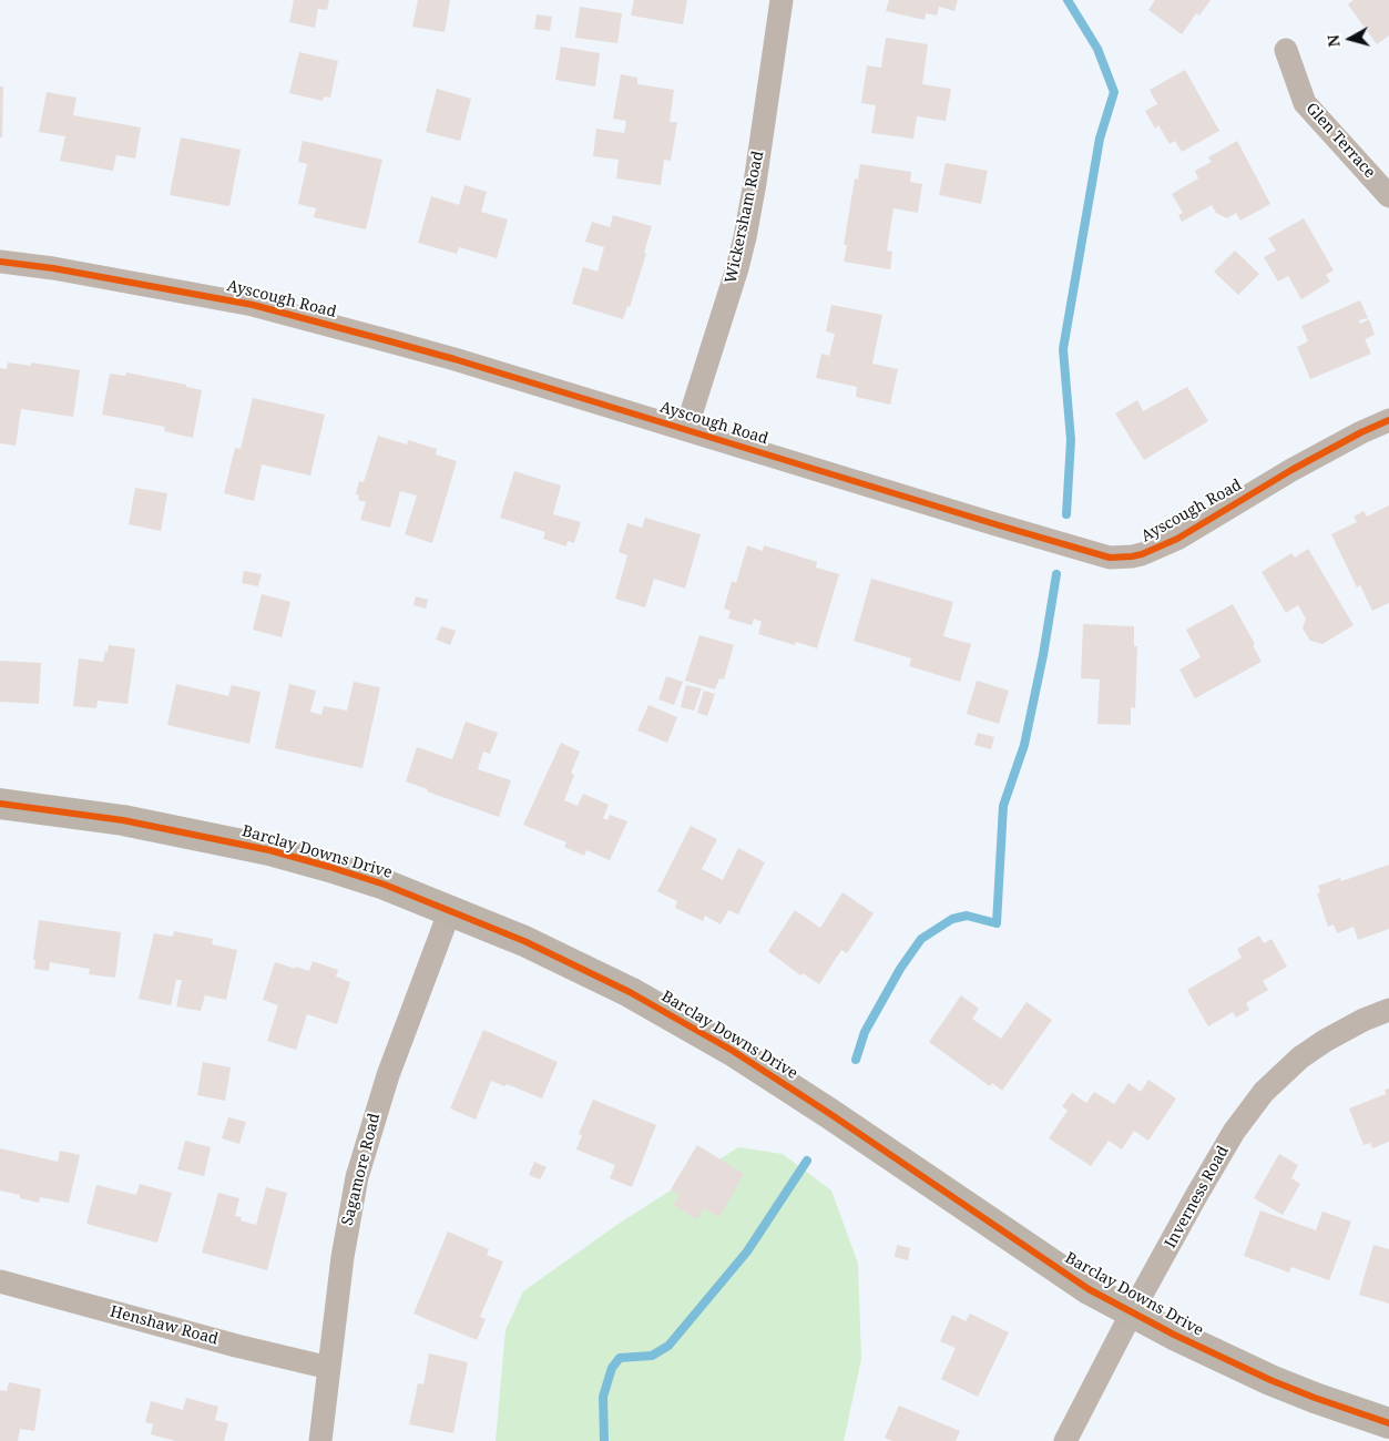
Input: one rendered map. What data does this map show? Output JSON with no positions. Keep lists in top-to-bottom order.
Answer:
{
  "streets": {
    "street": [
      "Glen Terrace",
      "Wickersham Road",
      "Ayscough Road",
      "Barclay Downs Drive",
      "Sagamore Road",
      "Inverness Road",
      "Henshaw Road"
    ]
  },
  "crossings": [
    ["Wickersham Road", "Ayscough Road"],
    ["Barclay Downs Drive", "Sagamore Road"],
    ["Barclay Downs Drive", "Inverness Road"],
    ["Sagamore Road", "Henshaw Road"]
  ],
  "north": "left"
}
